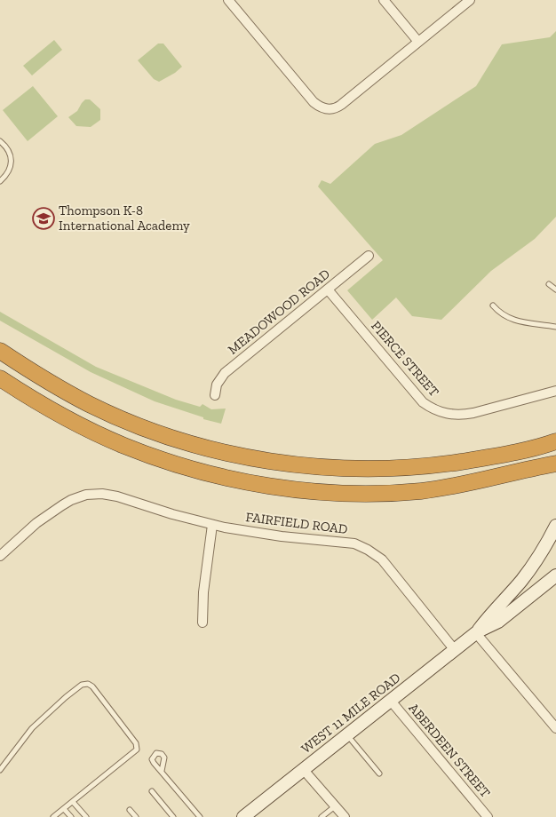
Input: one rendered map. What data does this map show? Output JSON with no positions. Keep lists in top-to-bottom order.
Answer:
{
  "streets": {
    "main road": ["WEST 11 MILE ROAD"],
    "street": [
      "MEADOWOOD ROAD",
      "PIERCE STREET",
      "FAIRFIELD ROAD",
      "ABERDEEN STREET"
    ]
  },
  "crossings": [
    ["MEADOWOOD ROAD", "PIERCE STREET"],
    ["FAIRFIELD ROAD", "WEST 11 MILE ROAD"],
    ["WEST 11 MILE ROAD", "ABERDEEN STREET"]
  ],
  "places": {
    "school or university": ["Thompson K-8 International Academy"]
  }
}
